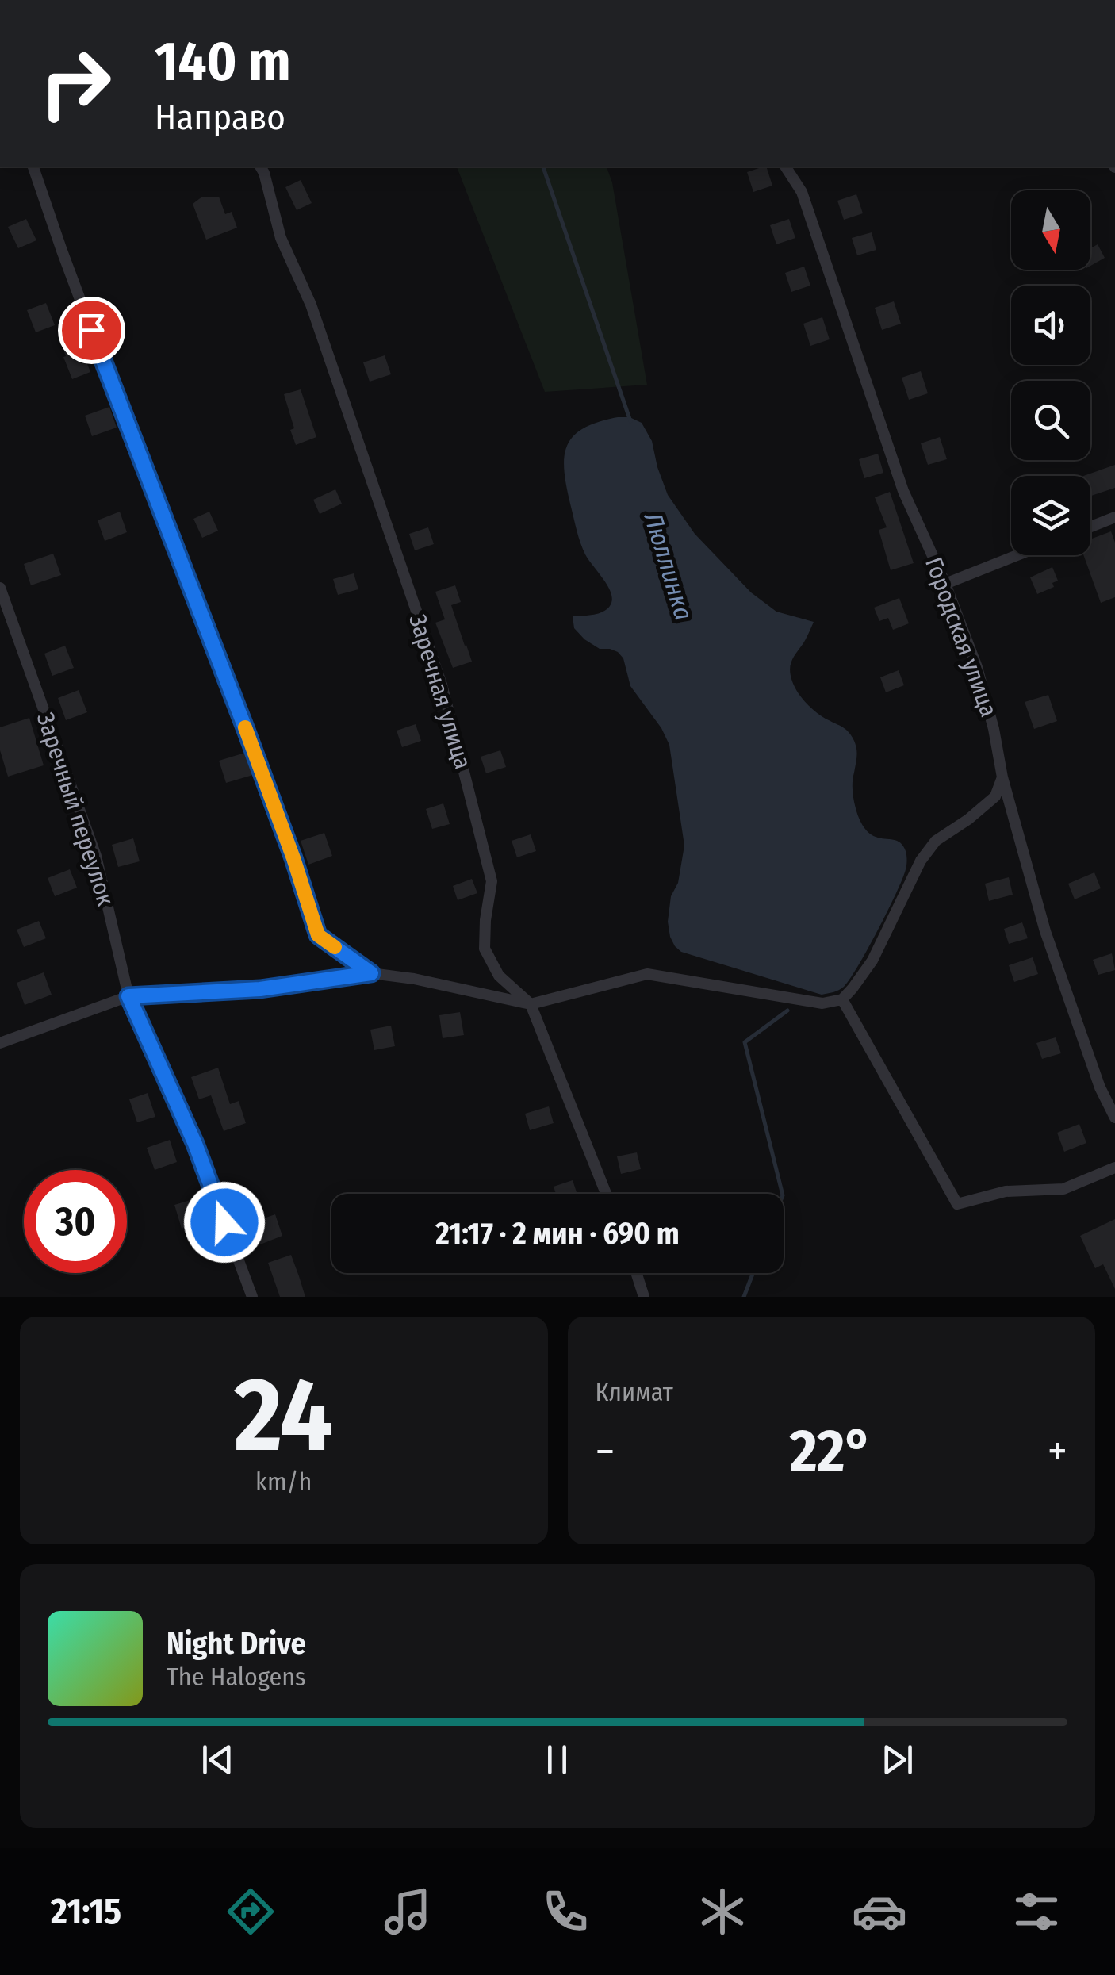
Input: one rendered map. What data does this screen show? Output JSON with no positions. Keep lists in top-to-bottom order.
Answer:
{
  "streets": {
    "street": ["Городская улица", "Заречная улица", "Заречный переулок"]
  },
  "water": ["Люллинка"],
  "north": "bottom",
  "page": {
    "turn": ["140 m", "Направо"],
    "limit": "30",
    "trip": "21:17 · 2 мин · 690 m",
    "tile": [
      ["24", "km/h"],
      "Климат"
    ],
    "heat": ["−", "22°", "+"],
    "song": ["Night Drive", "The Halogens"],
    "tabs": "21:15"
  }
}
